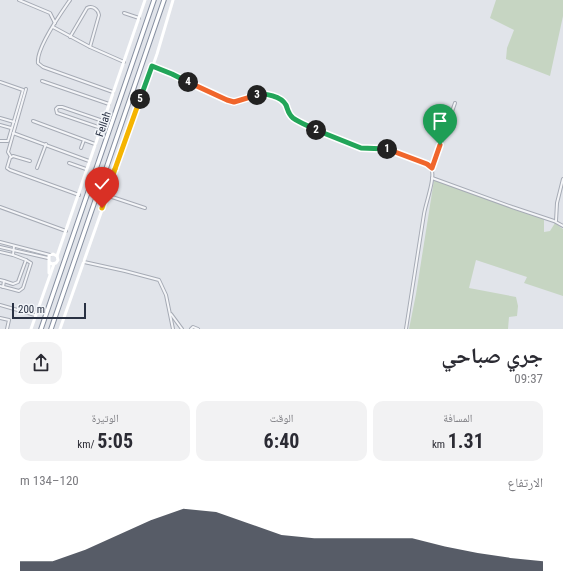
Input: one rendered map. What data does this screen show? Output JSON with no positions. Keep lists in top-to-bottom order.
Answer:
{
  "streets": {
    "street": ["Fellah"]
  },
  "scale_bar": "200 m",
  "page": {
    "pins": [
      "4",
      "3",
      "5",
      "2",
      "1"
    ],
    "scale": "200 m",
    "heading": ["جري صباحي", "09:37"],
    "stats": [
      ["المسافة", "1.31 km"],
      ["الوقت", "6:40"],
      ["الوتيرة", "5:05 /km"]
    ],
    "chart": ["الارتفاع", "120–134 m"]
  }
}
